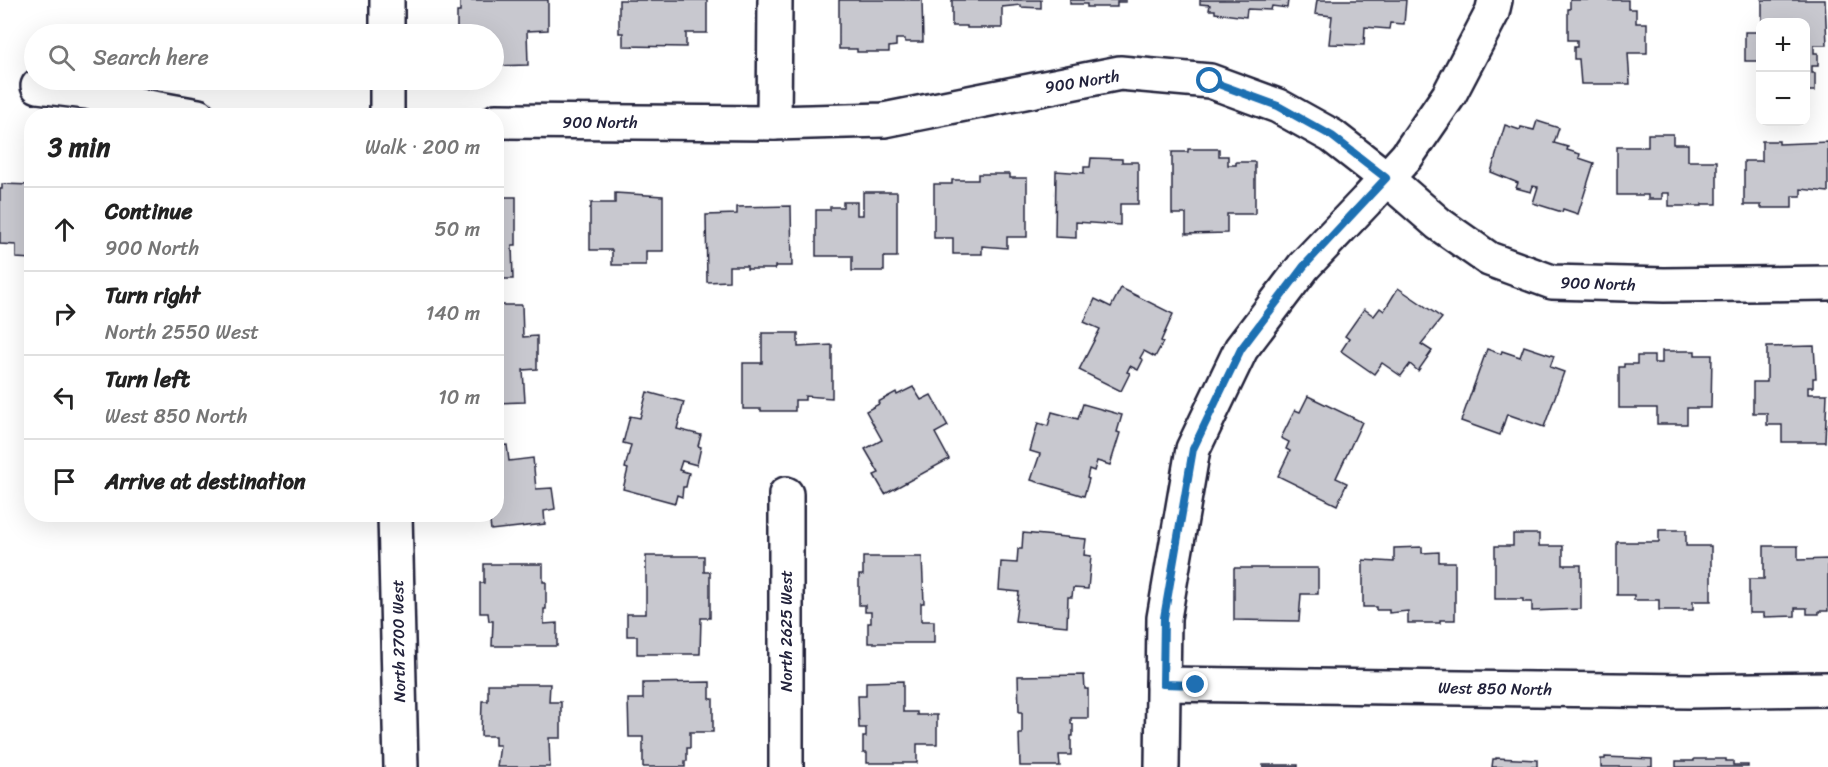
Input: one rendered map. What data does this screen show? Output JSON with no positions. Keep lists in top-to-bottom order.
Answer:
{
  "streets": {
    "street": [
      "900 North",
      "North 2625 West",
      "North 2700 West",
      "West 850 North"
    ]
  },
  "page": {
    "map_buttons": ["+", "−"],
    "search": "Search here",
    "heading": ["3 min", "Walk · 200 m"],
    "list": [
      ["Continue", "900 North", "50 m"],
      ["Turn right", "North 2550 West", "140 m"],
      ["Turn left", "West 850 North", "10 m"],
      "Arrive at destination"
    ]
  }
}
